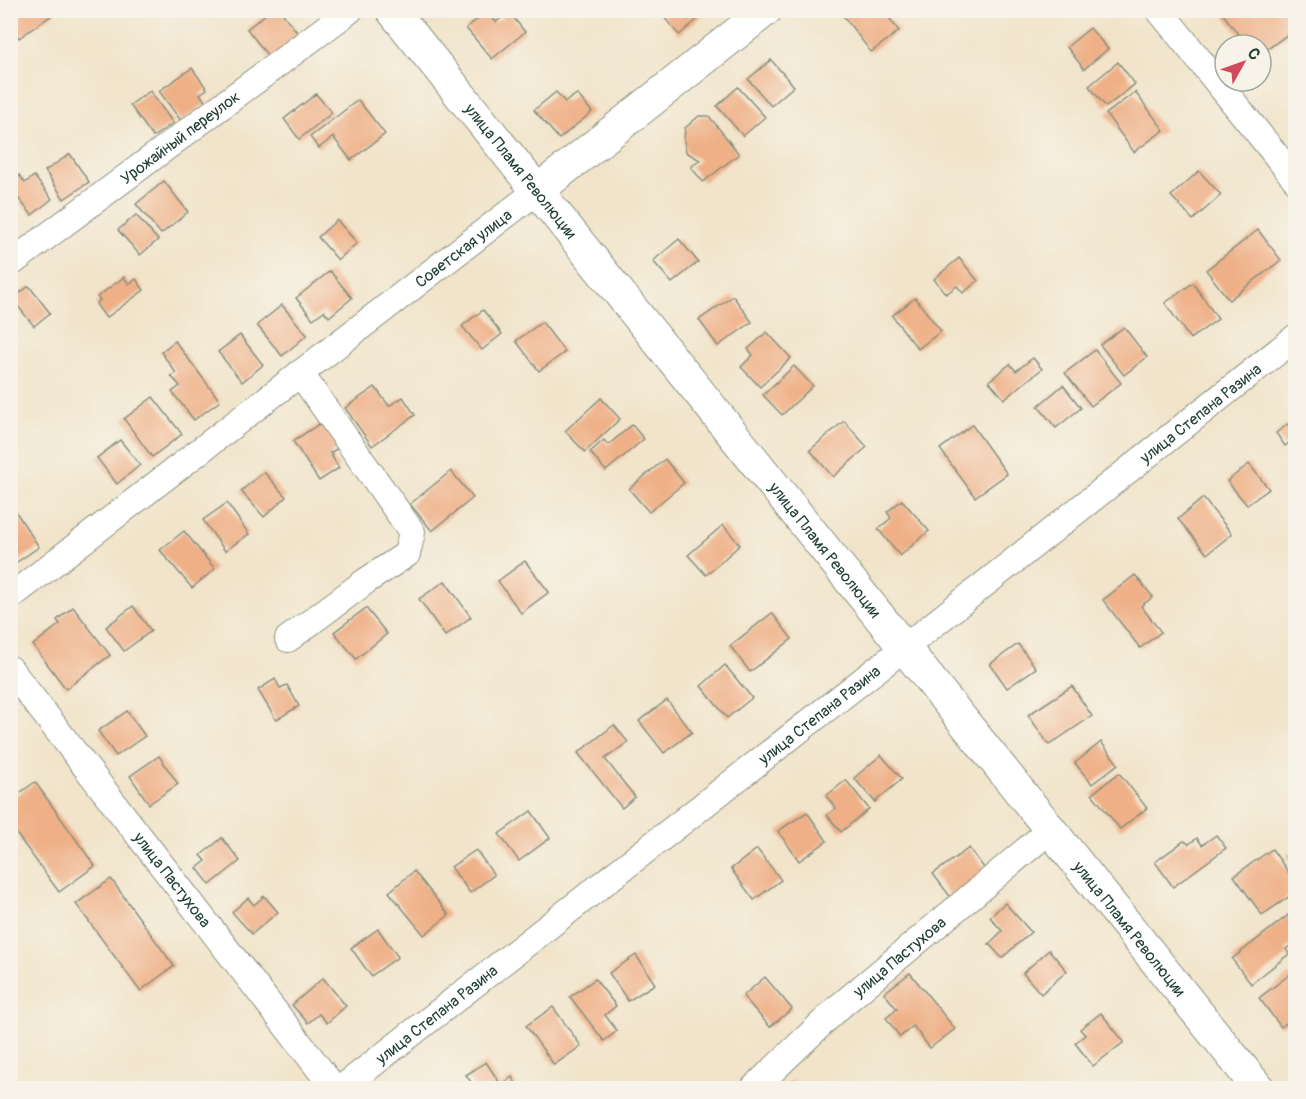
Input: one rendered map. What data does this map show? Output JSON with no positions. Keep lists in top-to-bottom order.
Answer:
{
  "streets": {
    "street": [
      "Урожайный переулок",
      "улица Пламя Революции",
      "Советская улица",
      "улица Степана Разина",
      "улица Пастухова"
    ]
  },
  "crossings": [
    ["улица Пламя Революции", "Советская улица"],
    ["улица Пламя Революции", "улица Степана Разина"],
    ["улица Пламя Революции", "улица Пастухова"]
  ],
  "north": "top right"
}
